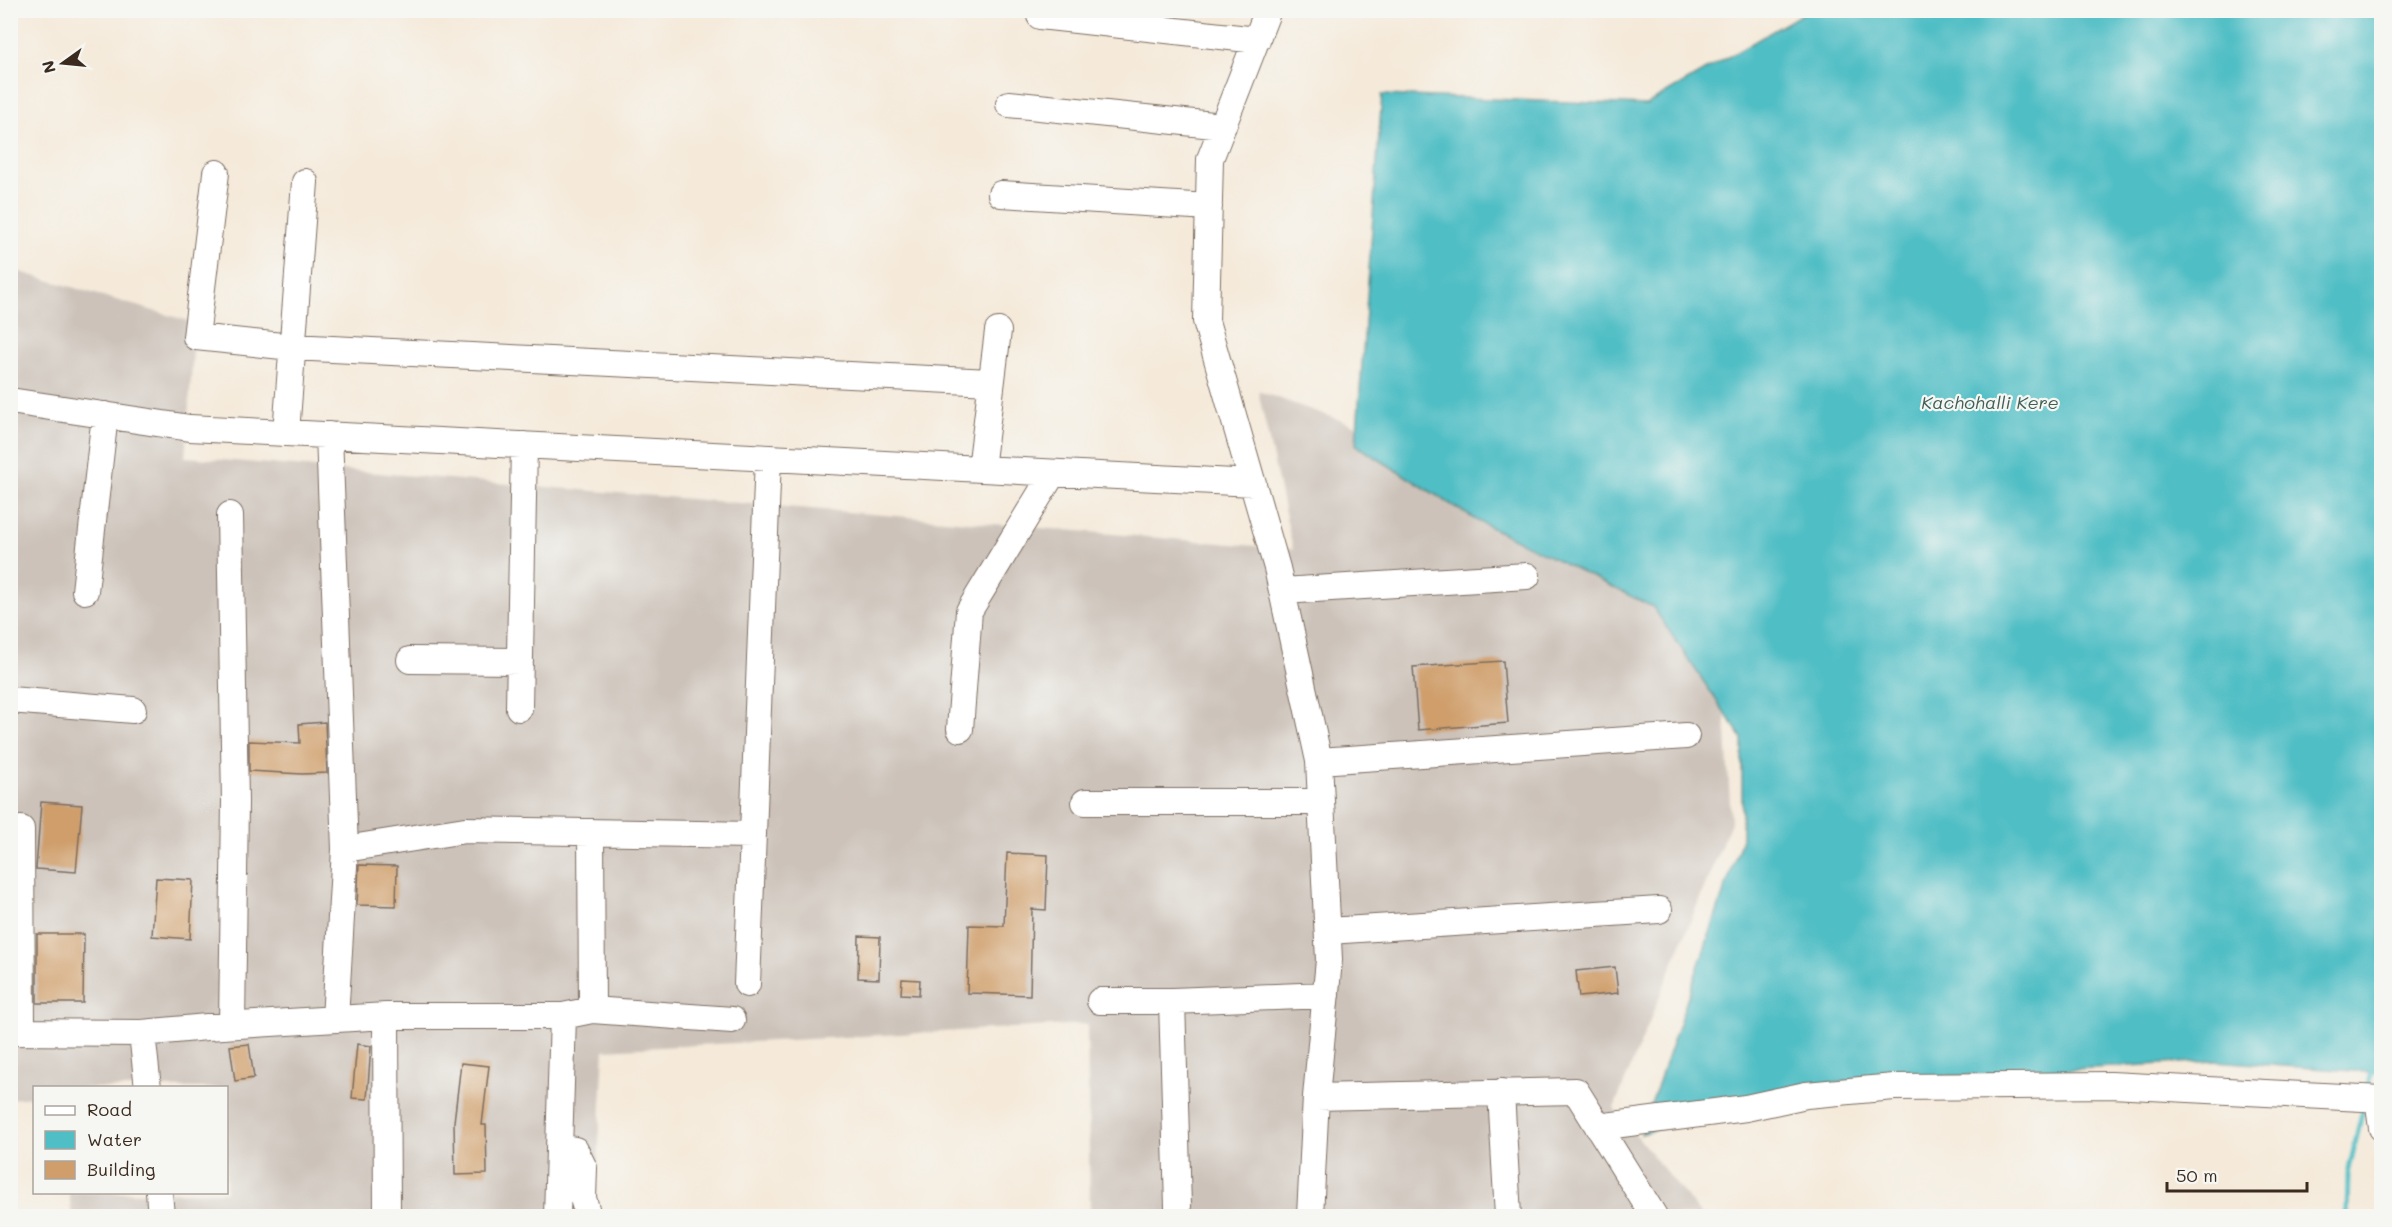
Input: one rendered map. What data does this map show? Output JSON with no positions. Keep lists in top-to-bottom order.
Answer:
{
  "water": ["Kachohalli Kere"],
  "legend": ["Road", "Water", "Building"],
  "scale_bar": "50 m",
  "north": "left"
}
